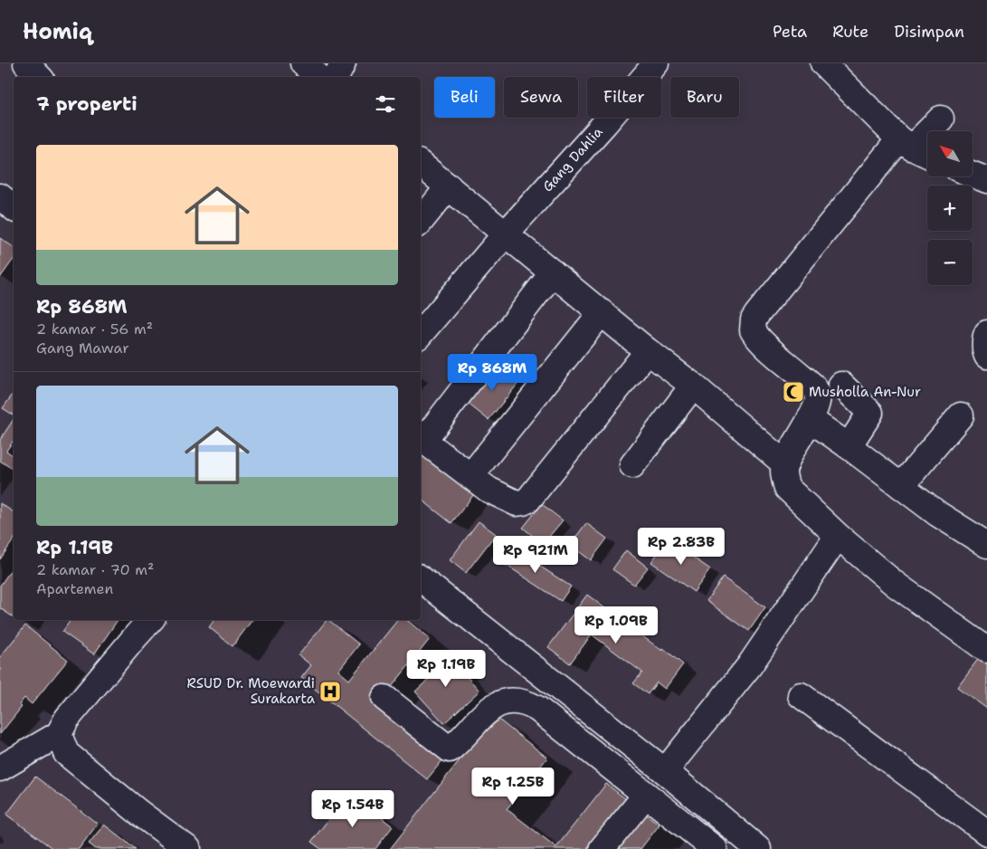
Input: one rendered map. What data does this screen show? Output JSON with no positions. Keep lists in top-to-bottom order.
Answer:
{
  "streets": {
    "street": ["Gang Dahlia"]
  },
  "places": {
    "mosque": ["Musholla An-Nur"],
    "hospital": ["RSUD Dr. Moewardi Surakarta"]
  },
  "north": "top left",
  "page": {
    "header": "Homiq",
    "nav": ["Peta", "Rute", "Disimpan"],
    "chip": [
      "Beli",
      "Sewa",
      "Filter",
      "Baru"
    ],
    "heading": "7 properti",
    "map_buttons": ["+", "−"],
    "list": [
      {
        "name": "Rp 868M",
        "note": "2 kamar · 56 m² · Gang Mawar"
      },
      {
        "name": "Rp 1.19B",
        "note": "2 kamar · 70 m² · Apartemen"
      }
    ],
    "price": [
      "Rp 868M",
      "Rp 2.83B",
      "Rp 921M",
      "Rp 1.09B",
      "Rp 1.19B",
      "Rp 1.25B",
      "Rp 1.54B"
    ]
  }
}
